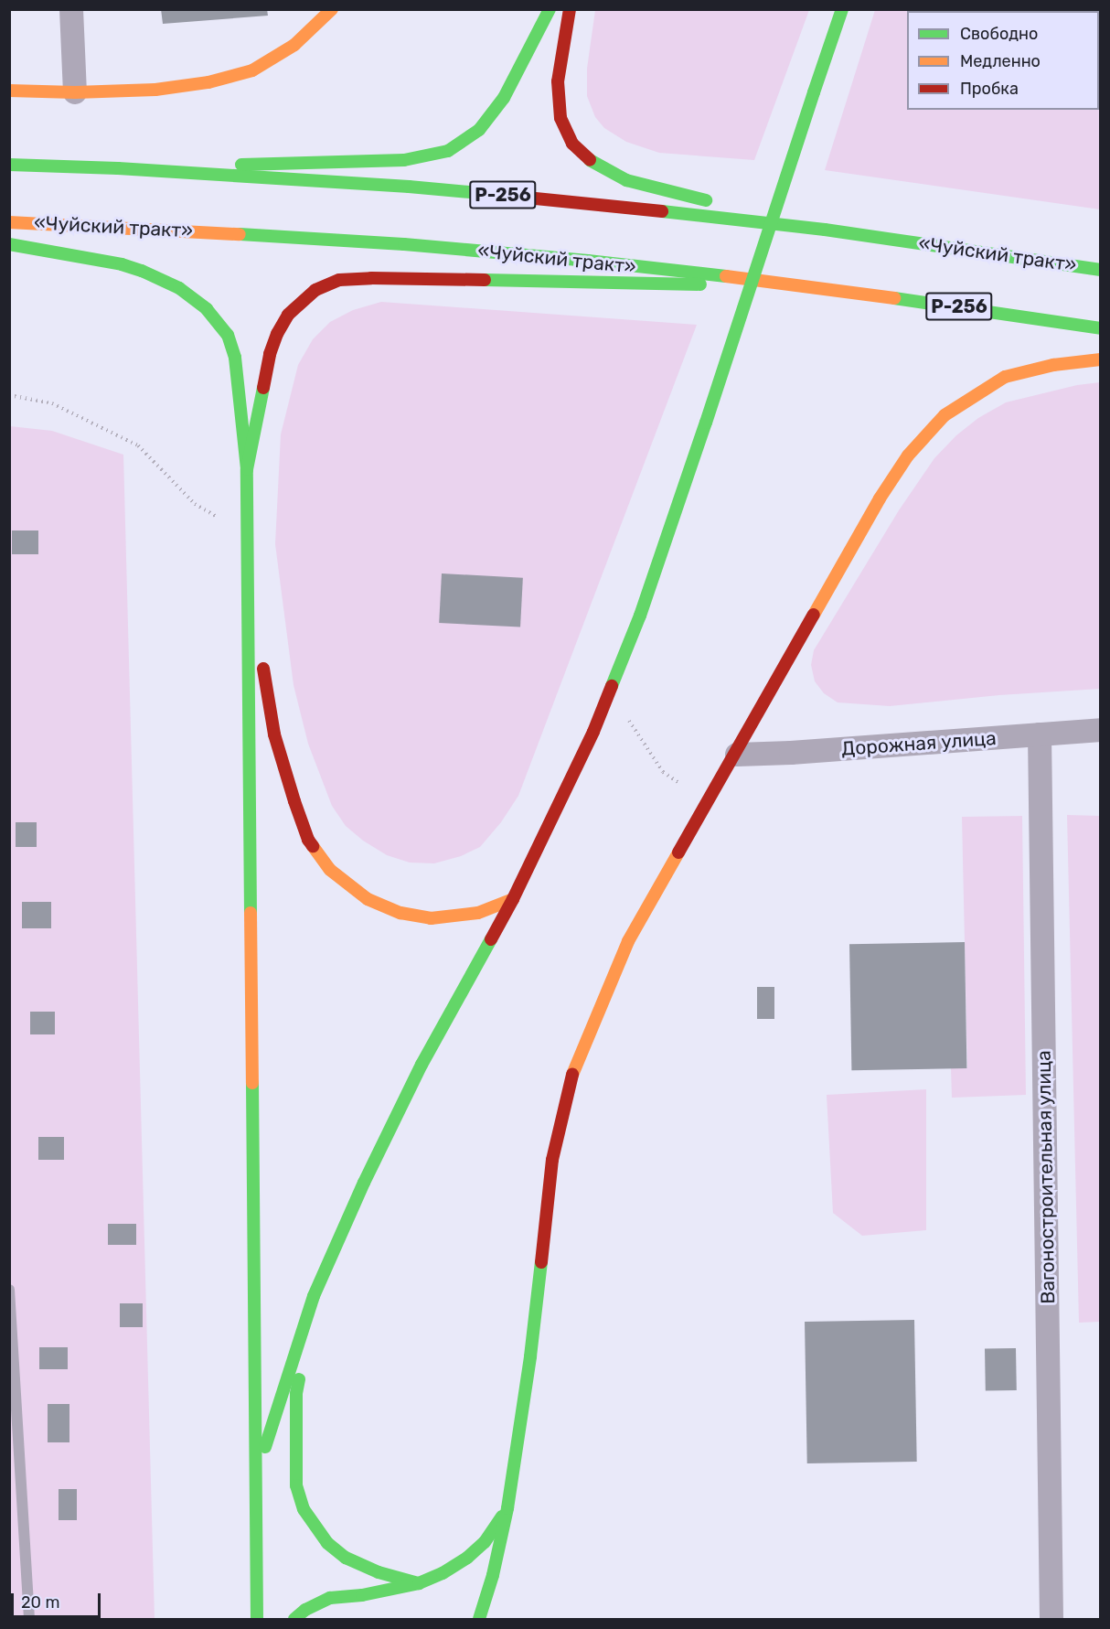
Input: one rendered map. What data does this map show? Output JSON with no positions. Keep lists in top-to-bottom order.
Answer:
{
  "streets": {
    "main road": ["Р-256", "«Чуйский тракт»"],
    "street": ["Дорожная улица", "Вагоностроительная улица"]
  },
  "crossings": [
    ["Дорожная улица", "Вагоностроительная улица"]
  ],
  "legend": ["Свободно", "Медленно", "Пробка"],
  "scale_bar": "20 m"
}
